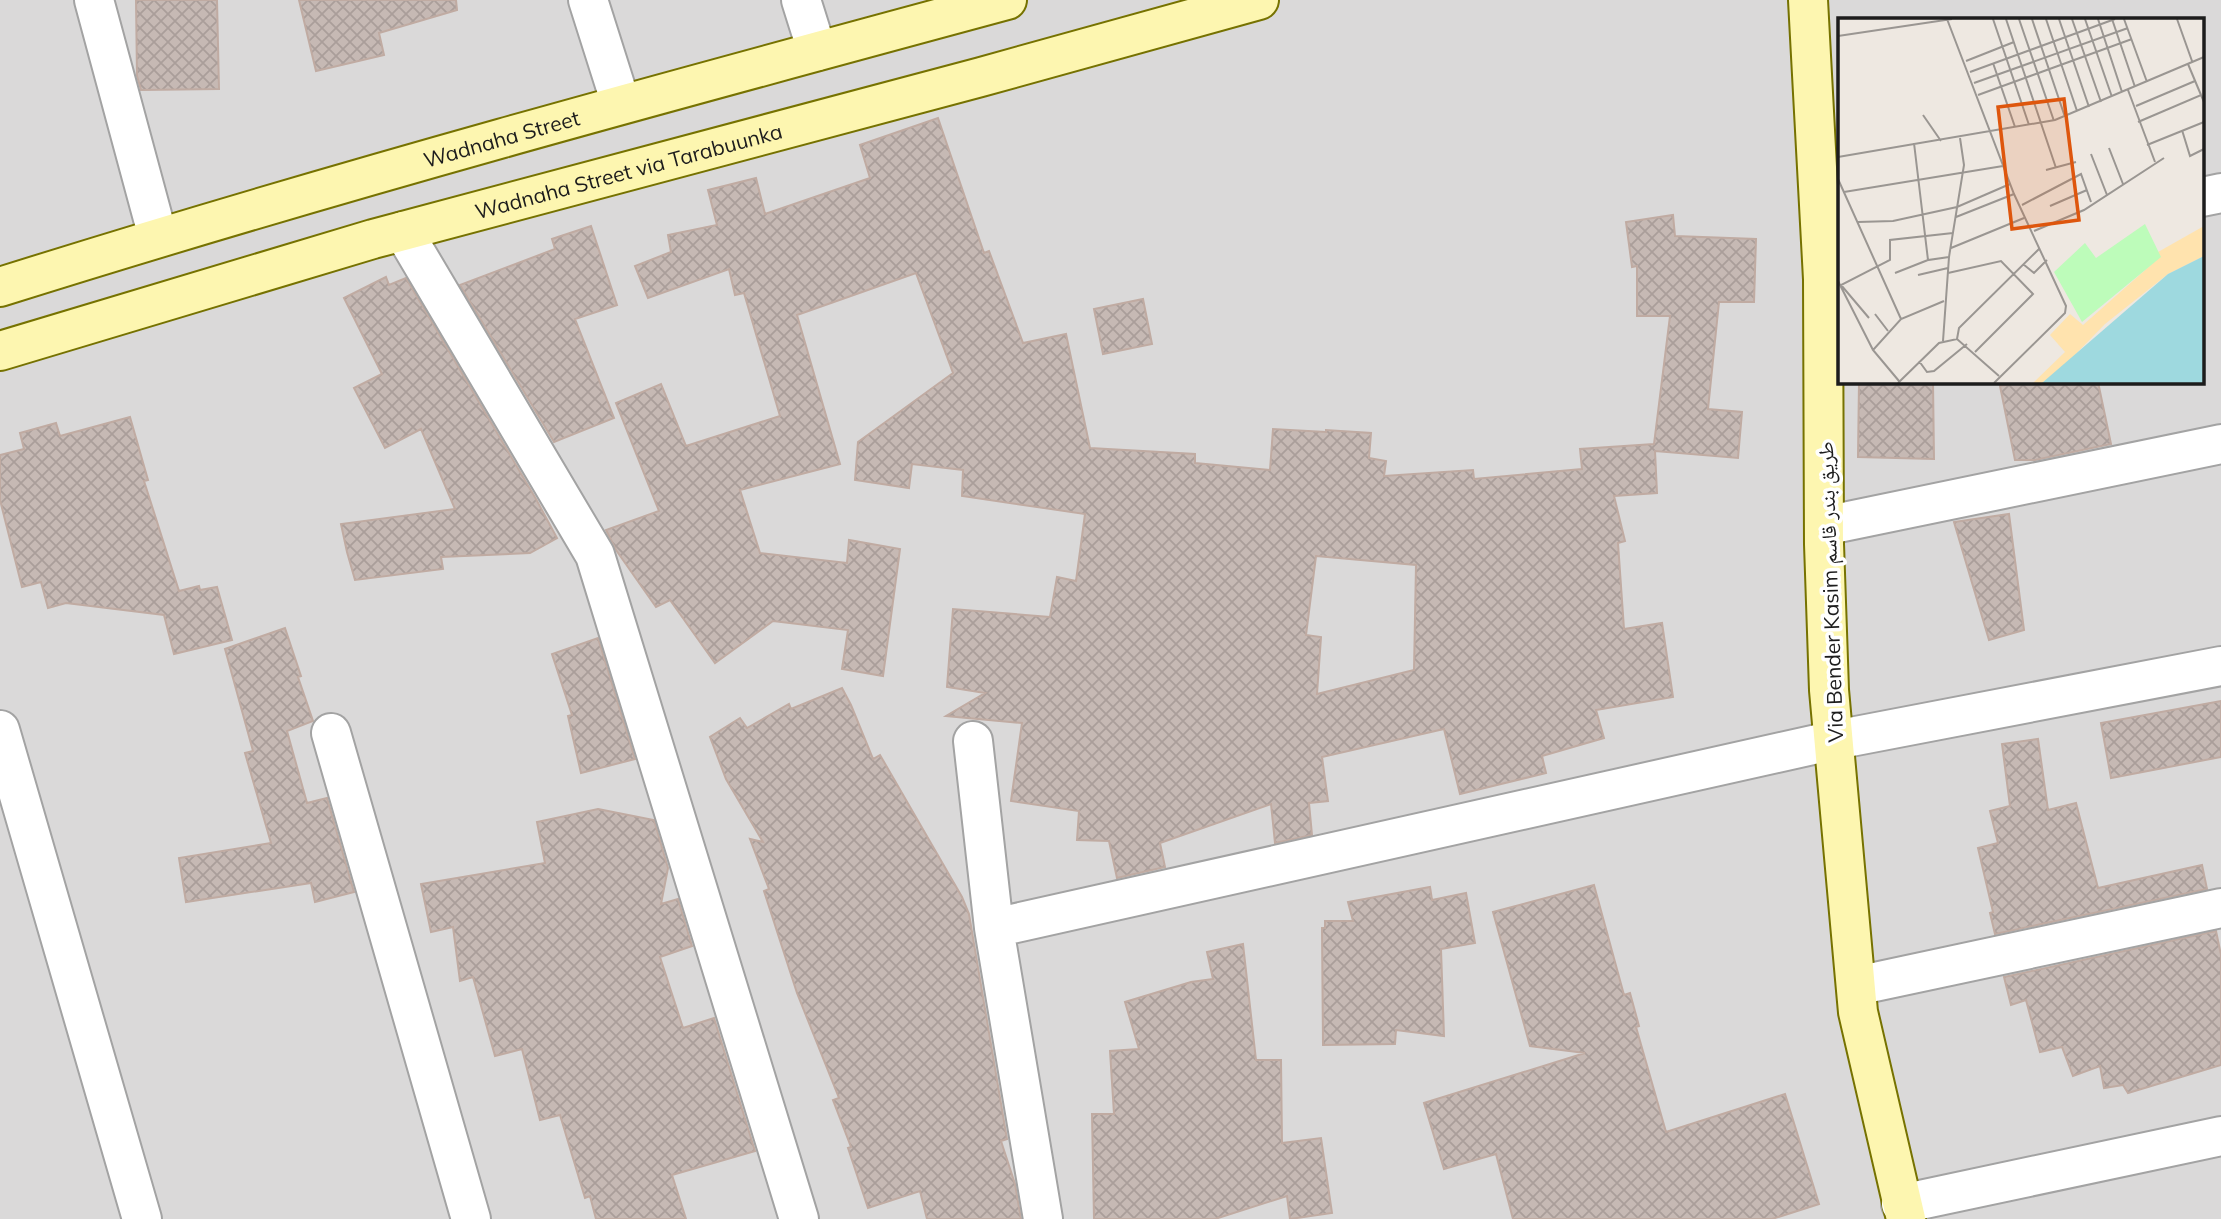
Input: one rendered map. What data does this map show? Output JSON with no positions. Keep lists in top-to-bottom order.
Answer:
{
  "streets": {
    "main road": ["Wadnaha Street", "Wadnaha Street via Tarabuunka", "Via Bender Kasim طريق بندر قاسم"]
  }
}
